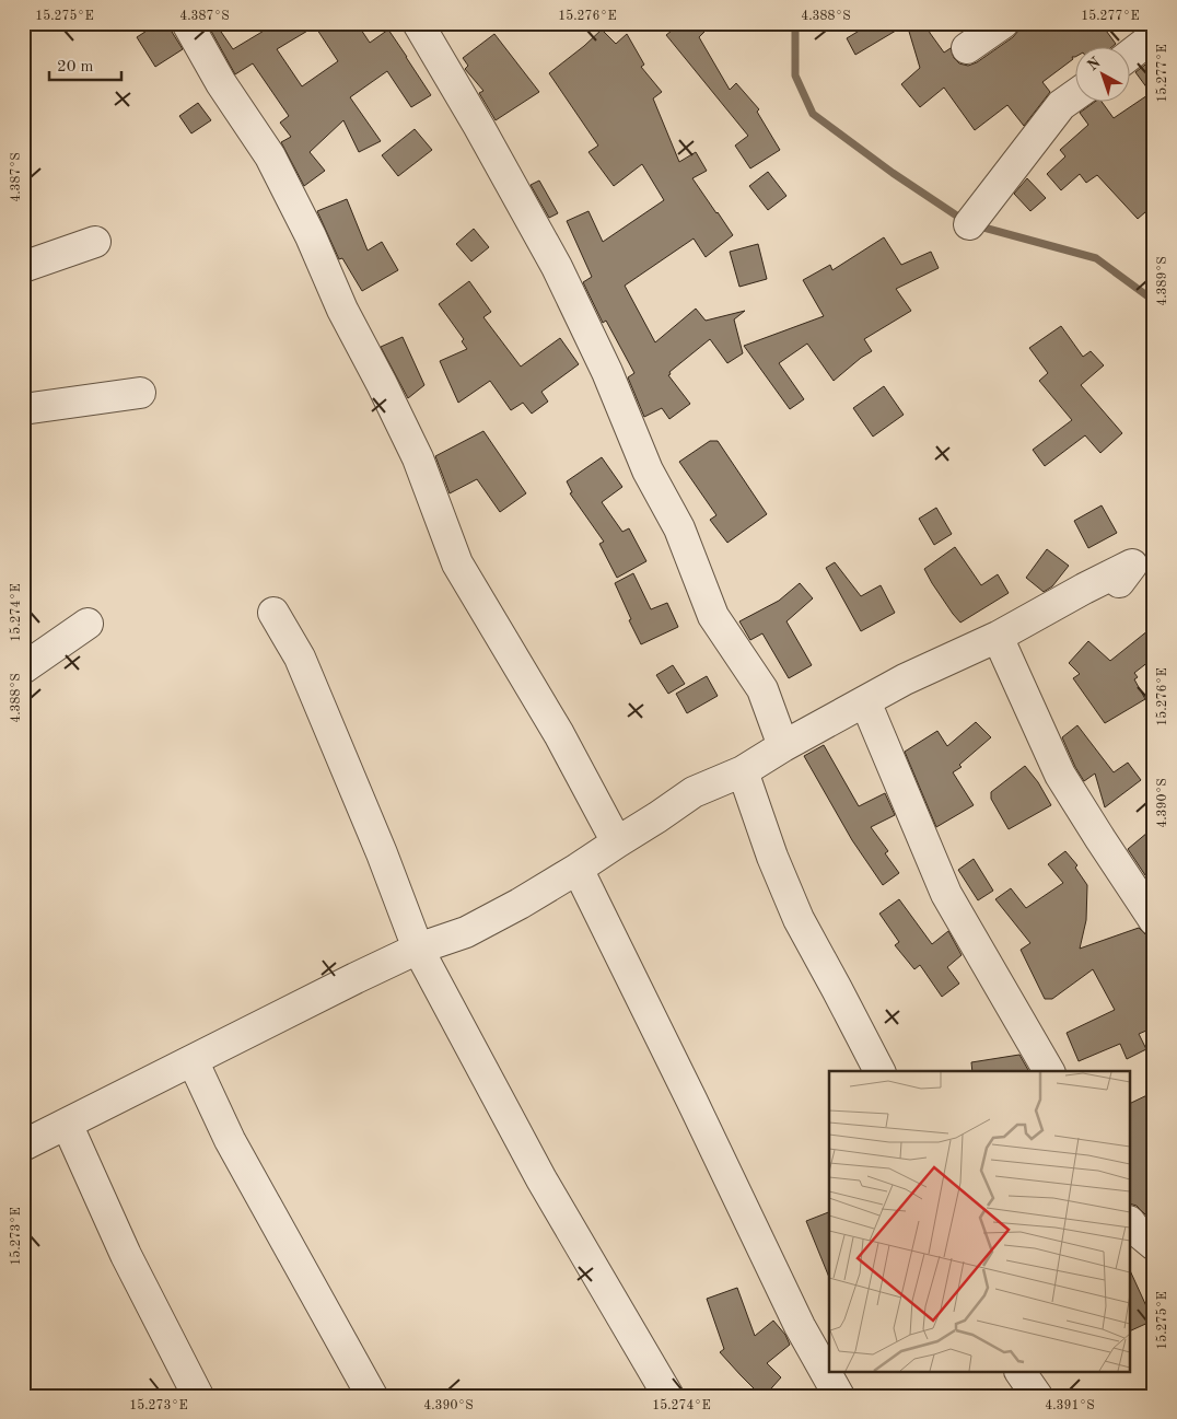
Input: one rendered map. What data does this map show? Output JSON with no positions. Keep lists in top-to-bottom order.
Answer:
{
  "scale_bar": "20 m",
  "north": "top left",
  "coordinates": [
    "15.275°E",
    "4.387°S",
    "15.276°E",
    "4.388°S",
    "15.277°E",
    "4.389°S",
    "15.274°E",
    "4.390°S",
    "15.273°E",
    "4.391°S"
  ]
}
